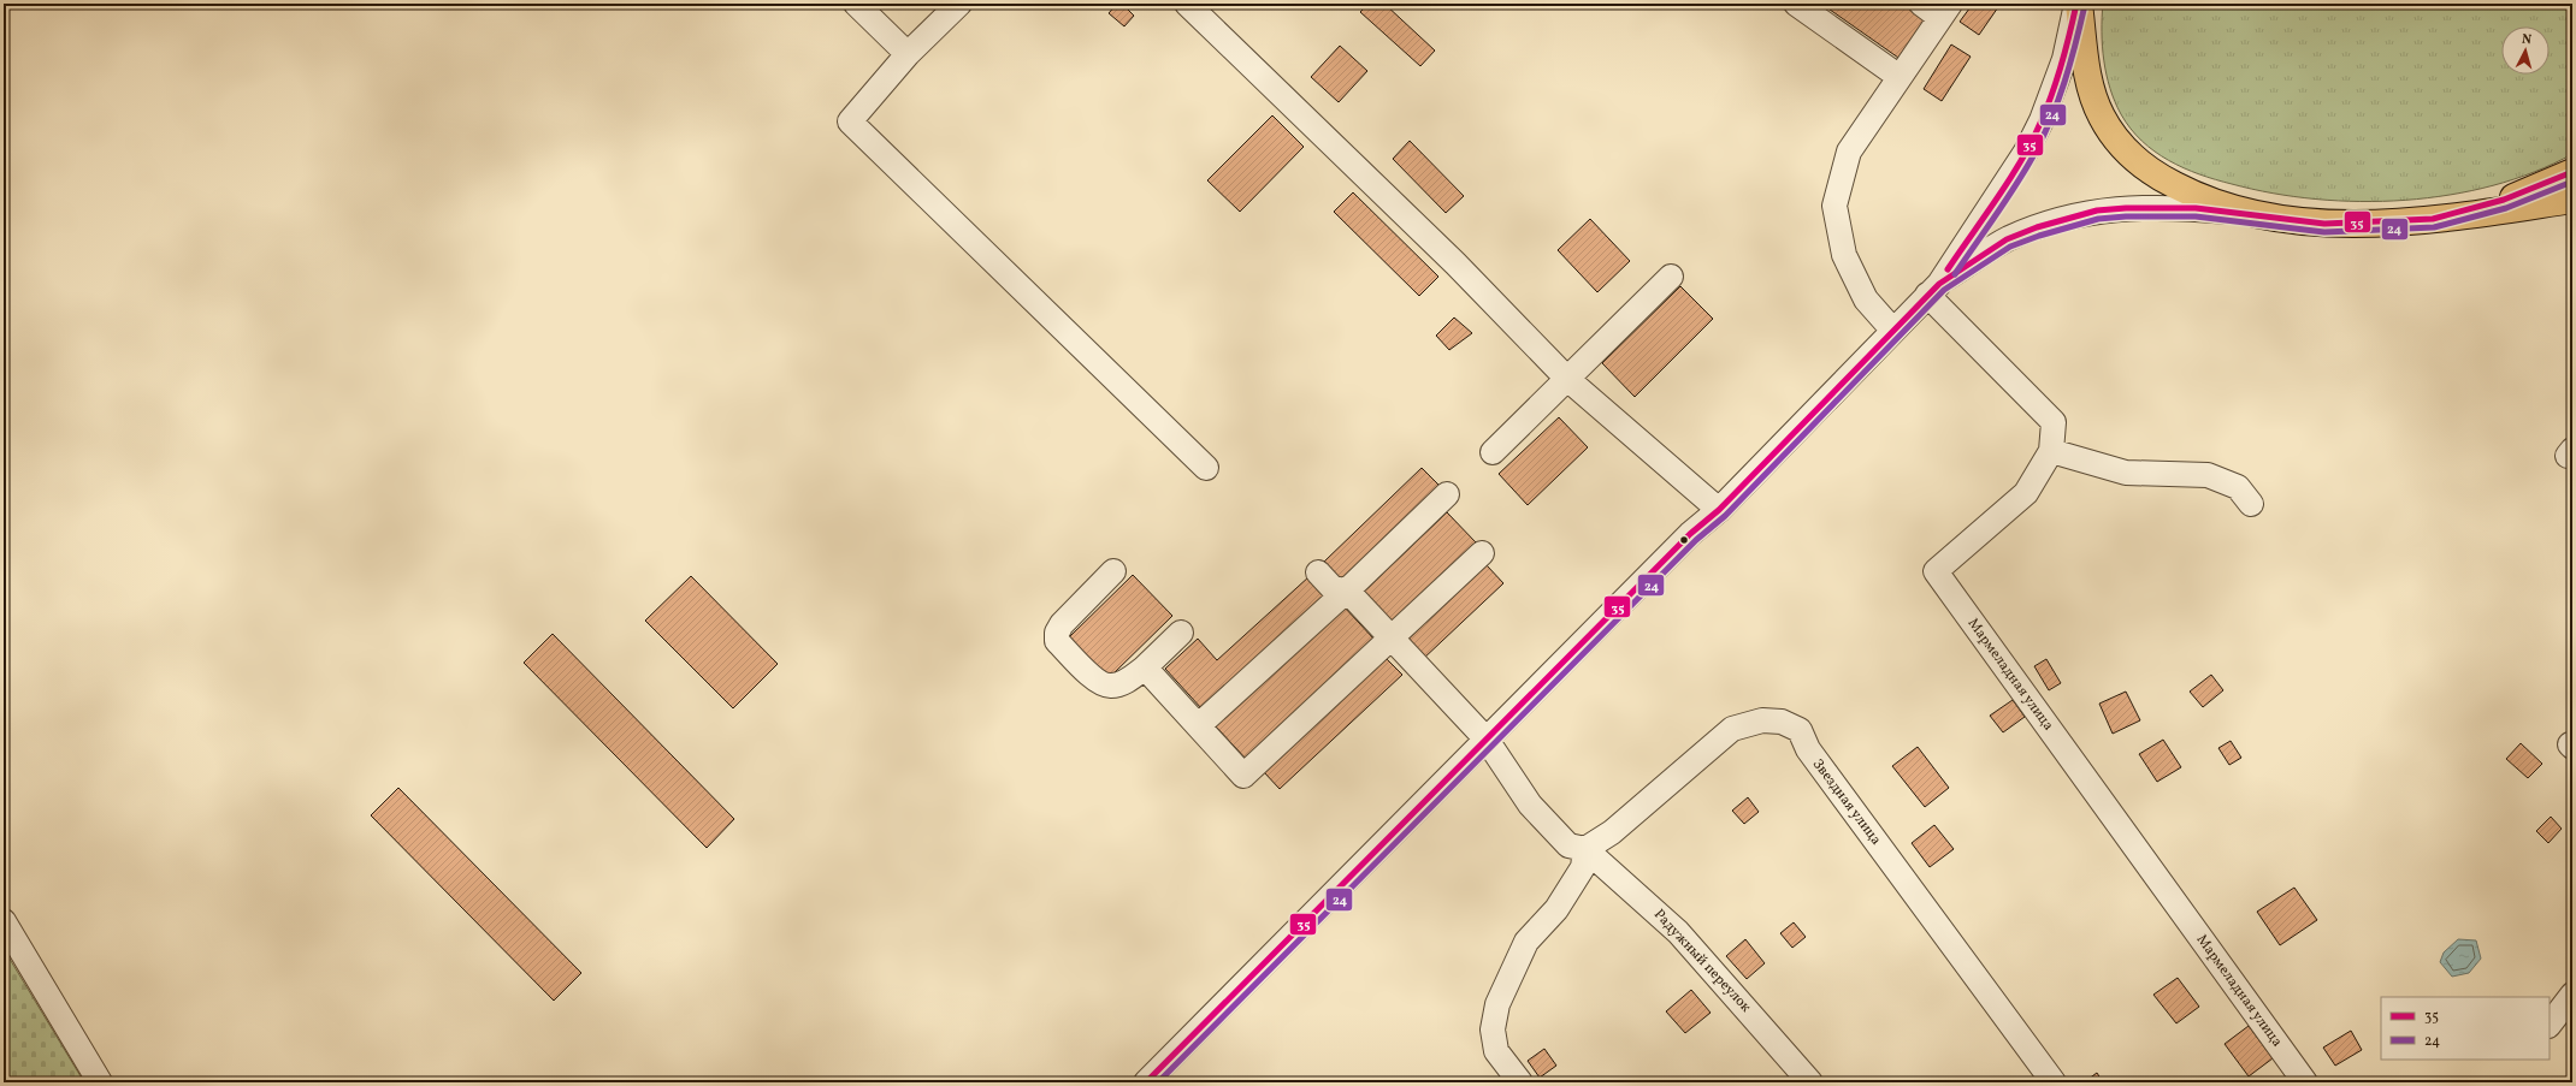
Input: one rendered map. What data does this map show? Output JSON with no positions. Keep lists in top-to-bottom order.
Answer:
{
  "streets": {
    "street": ["Мармеладная улица", "Звездная улица", "Радужный переулок"]
  },
  "crossings": [
    ["Звездная улица", "Радужный переулок"]
  ],
  "lines": ["transit line 35", "transit line 24"],
  "legend": ["35", "24"],
  "north": "top"
}
